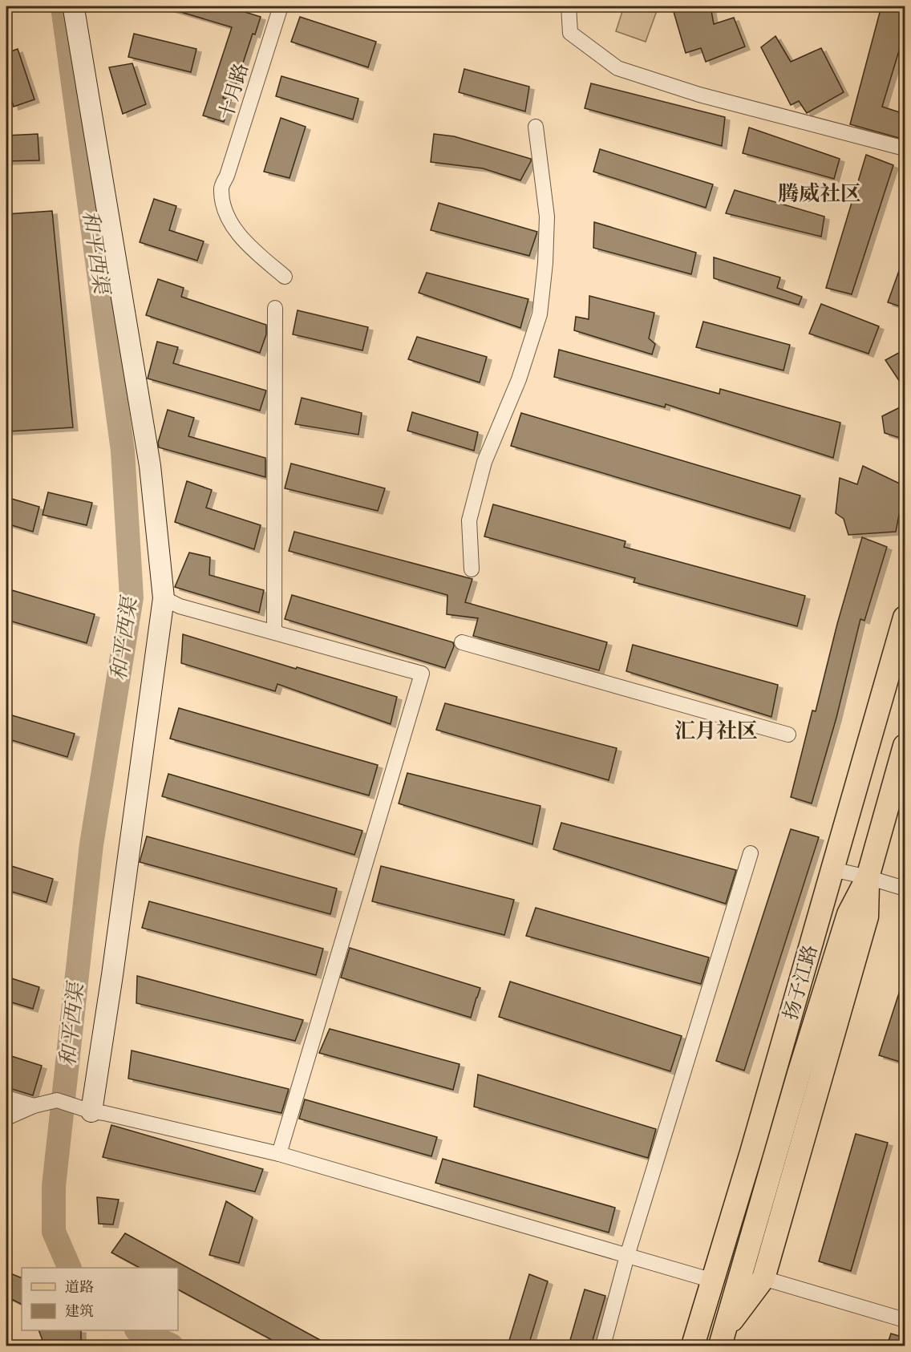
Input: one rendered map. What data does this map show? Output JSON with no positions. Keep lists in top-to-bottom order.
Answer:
{
  "streets": {
    "main road": ["扬子江路"],
    "street": ["十月路"]
  },
  "districts": ["腾威社区", "汇月社区"],
  "water": ["和平西渠"],
  "legend": ["道路", "建筑"]
}
